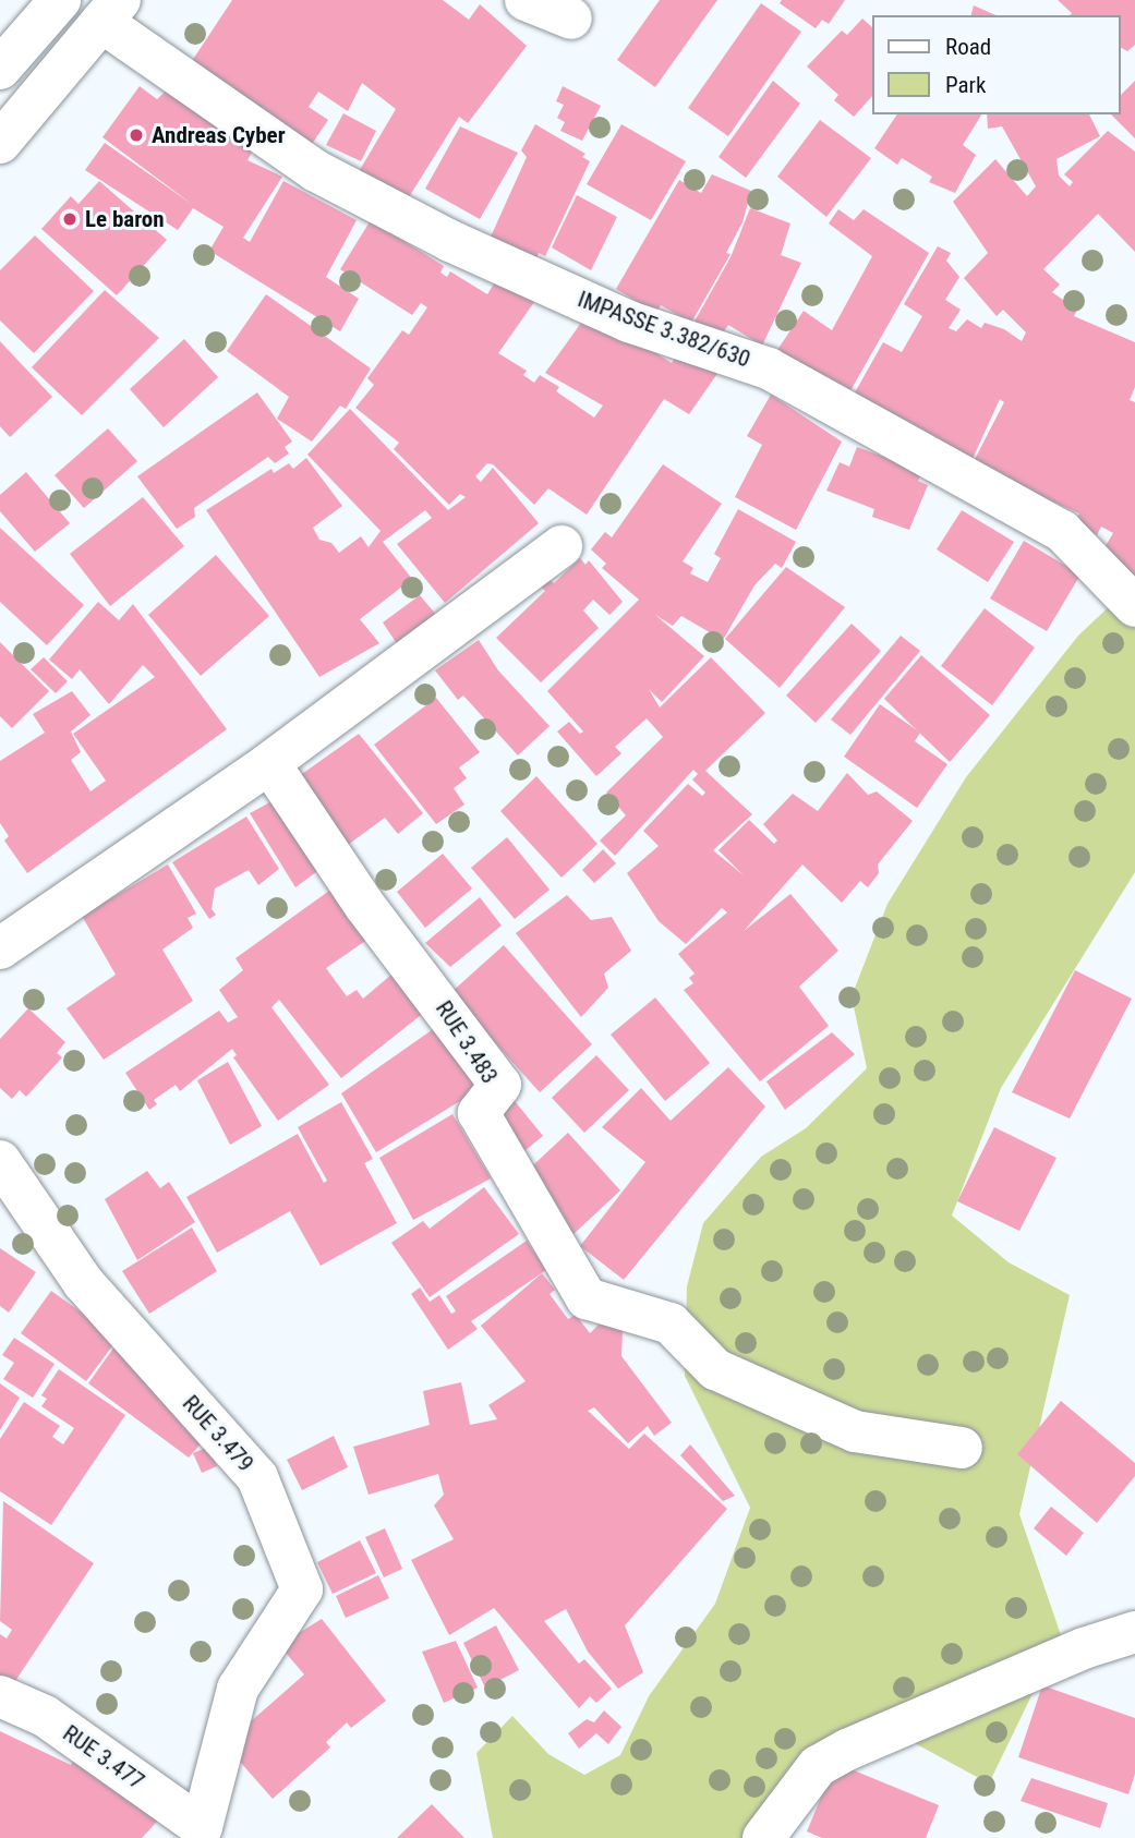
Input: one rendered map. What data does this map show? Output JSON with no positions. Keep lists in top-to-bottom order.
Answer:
{
  "streets": {
    "street": [
      "IMPASSE 3.382/630",
      "RUE 3.483",
      "RUE 3.479",
      "RUE 3.477"
    ]
  },
  "crossings": [
    ["RUE 3.479", "RUE 3.477"]
  ],
  "places": ["Andreas Cyber", "Le baron"],
  "legend": ["Road", "Park"]
}
